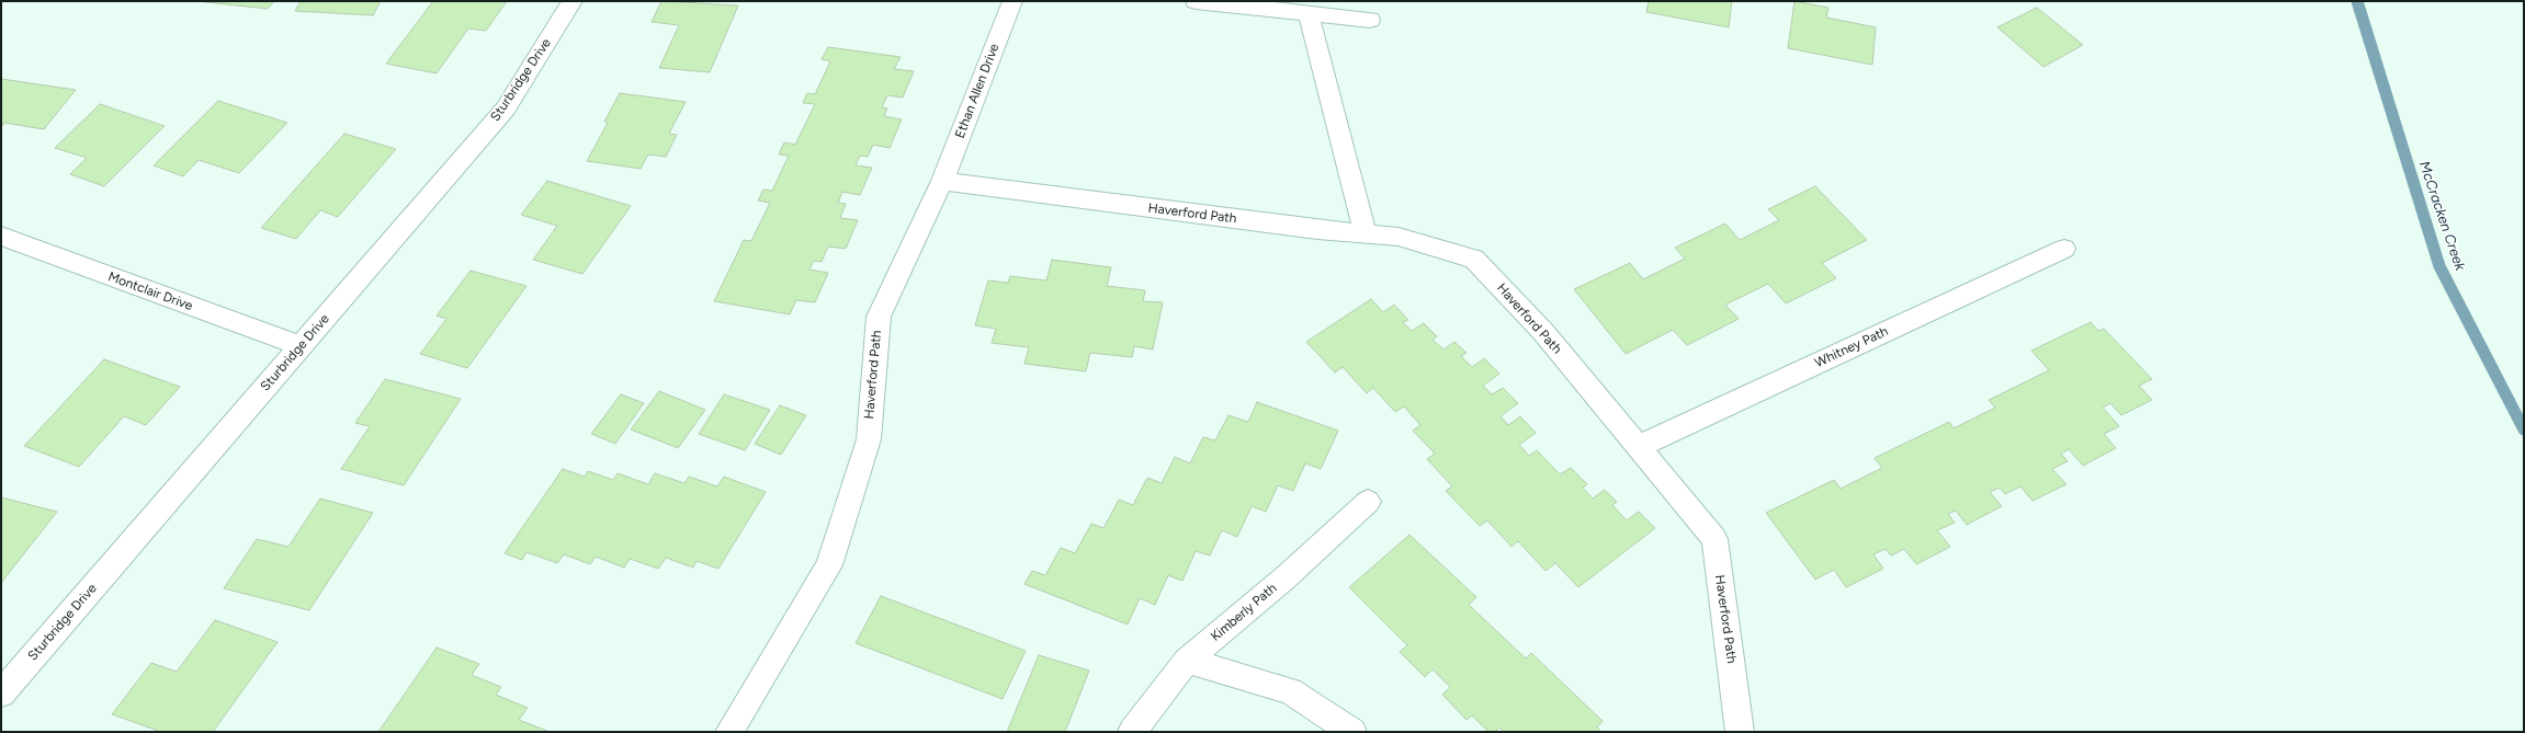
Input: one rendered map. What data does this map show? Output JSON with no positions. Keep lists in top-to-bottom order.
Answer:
{
  "streets": {
    "street": [
      "Sturbridge Drive",
      "Ethan Allen Drive",
      "Haverford Path",
      "Montclair Drive",
      "Whitney Path",
      "Kimberly Path"
    ]
  },
  "crossings": [
    ["Sturbridge Drive", "Montclair Drive"],
    ["Ethan Allen Drive", "Haverford Path"],
    ["Haverford Path", "Whitney Path"]
  ],
  "water": ["McCracken Creek"]
}
